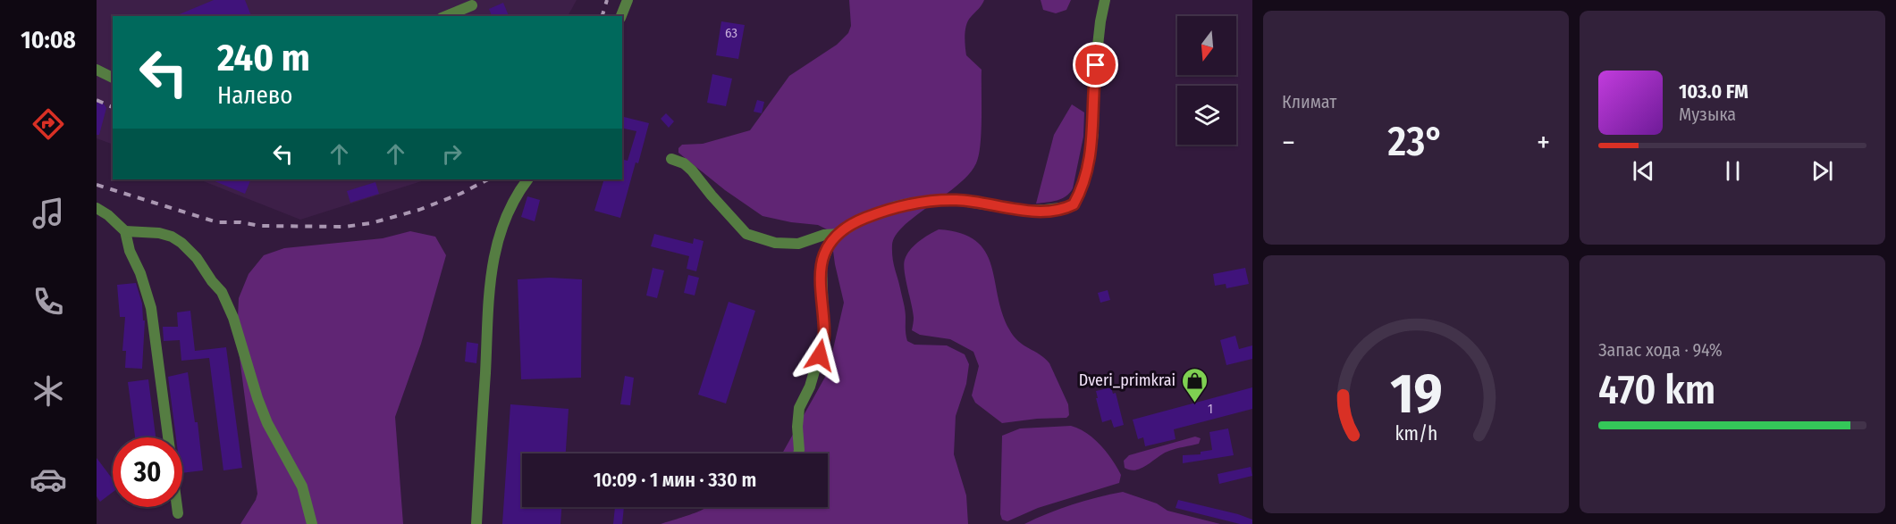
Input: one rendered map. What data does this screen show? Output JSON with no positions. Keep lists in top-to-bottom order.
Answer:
{
  "places": {
    "shop": ["Dveri_primkrai"]
  },
  "house_numbers": ["63", "1"],
  "north": "bottom",
  "page": {
    "tabs": "10:08",
    "tile": [
      "Климат",
      ["Запас хода · 94%", "470 km"]
    ],
    "turn": ["240 m", "Налево"],
    "song": ["103.0 FM", "Музыка"],
    "heat": ["−", "23°", "+"],
    "limit": "30",
    "trip": "10:09 · 1 мин · 330 m",
    "gauge": ["19", "km/h"]
  }
}
